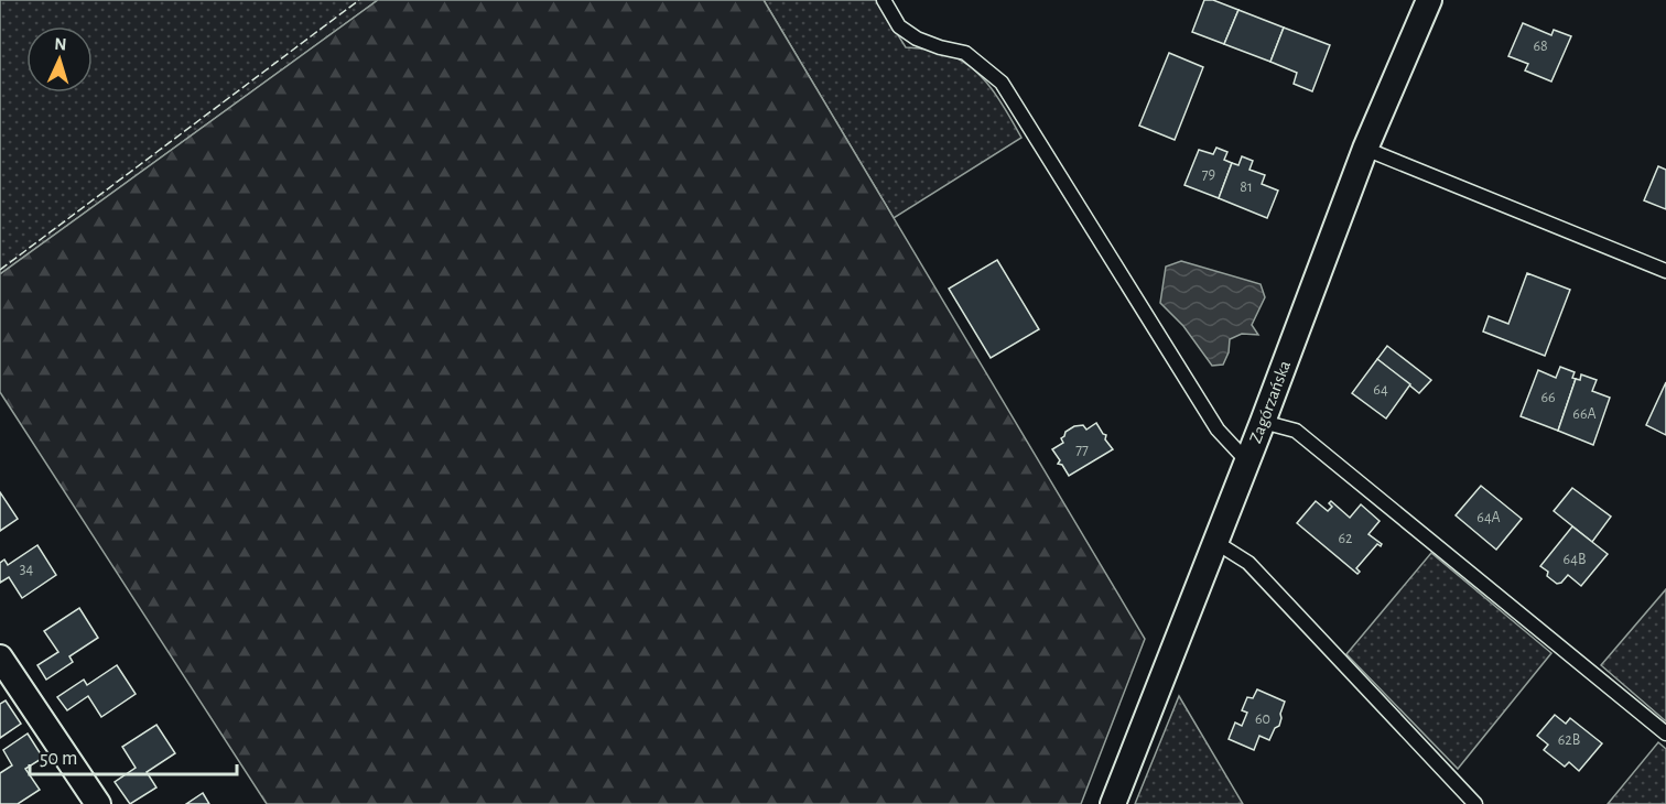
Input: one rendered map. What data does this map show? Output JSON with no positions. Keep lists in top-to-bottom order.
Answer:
{
  "streets": {
    "street": ["Zagórzańska"]
  },
  "house_numbers": [
    "68",
    "79",
    "81",
    "64",
    "66",
    "66A",
    "77",
    "64A",
    "62",
    "64B",
    "34",
    "60",
    "62B"
  ],
  "scale_bar": "50 m",
  "north": "top"
}
